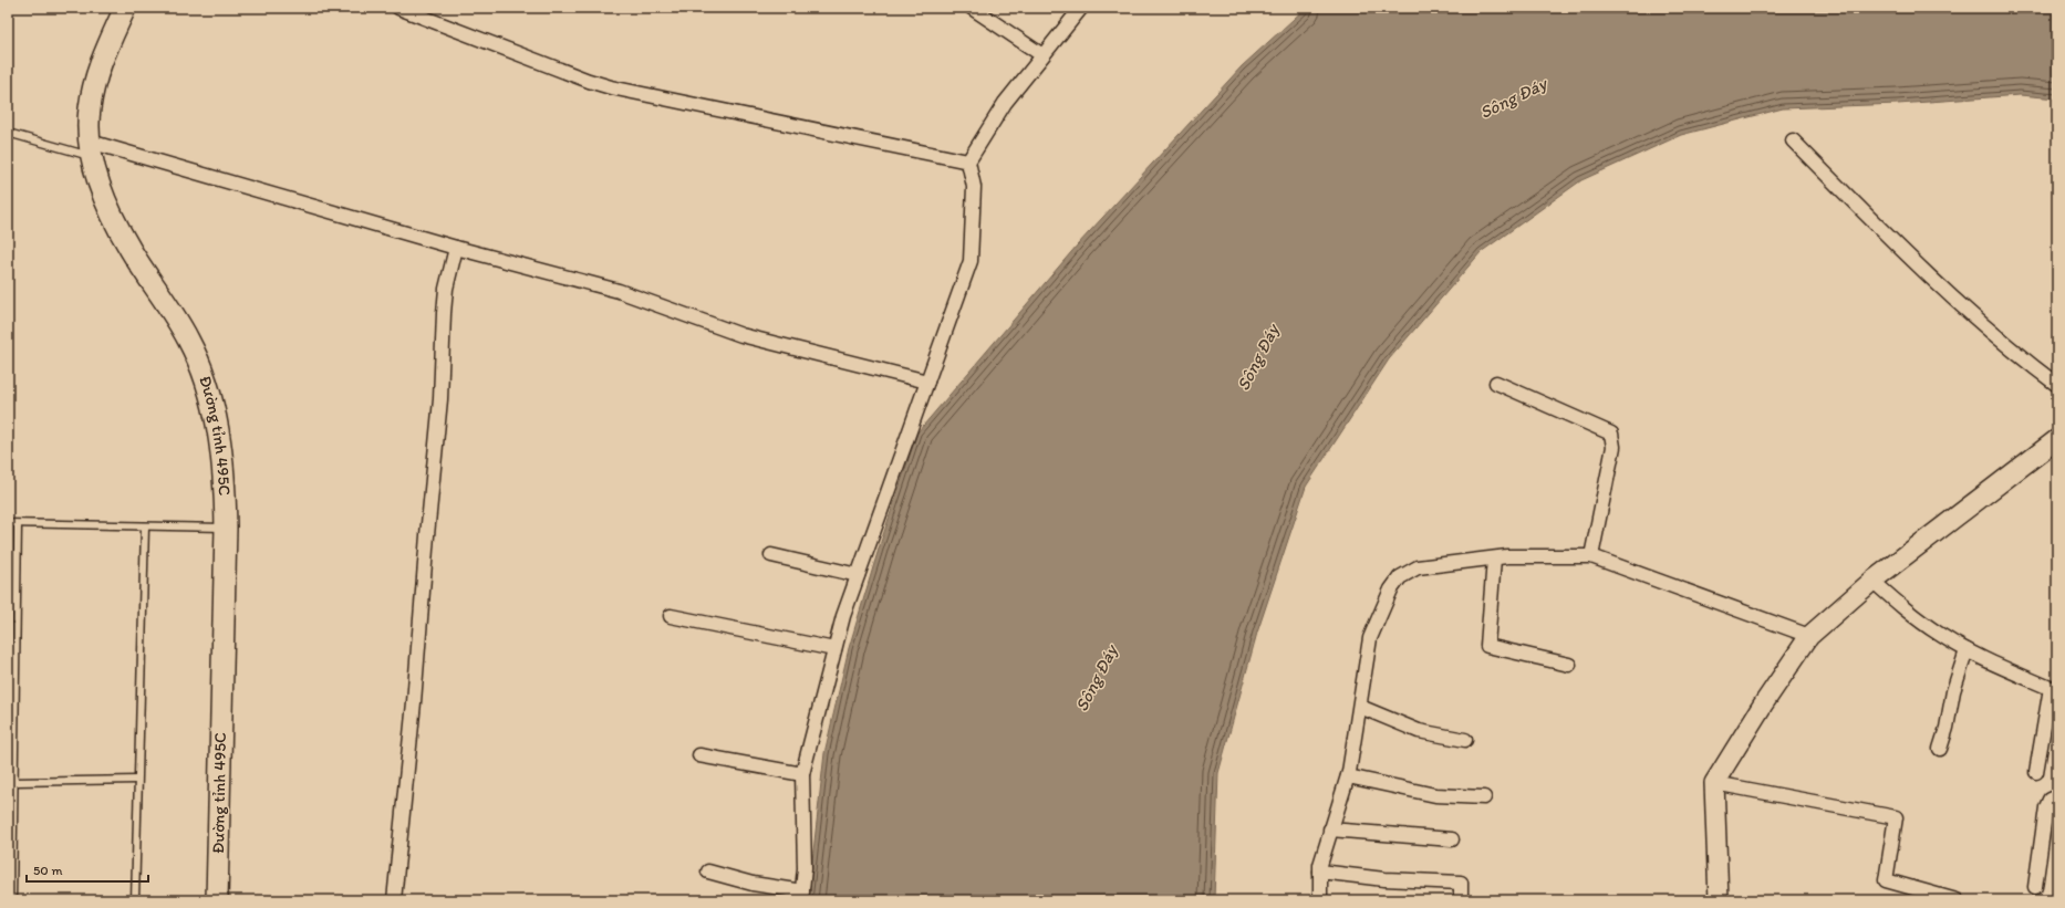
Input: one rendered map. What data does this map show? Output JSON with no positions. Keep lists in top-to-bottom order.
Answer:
{
  "streets": {
    "main road": ["Đường tỉnh 495C"]
  },
  "water": ["Sông Đáy"],
  "scale_bar": "50 m"
}
